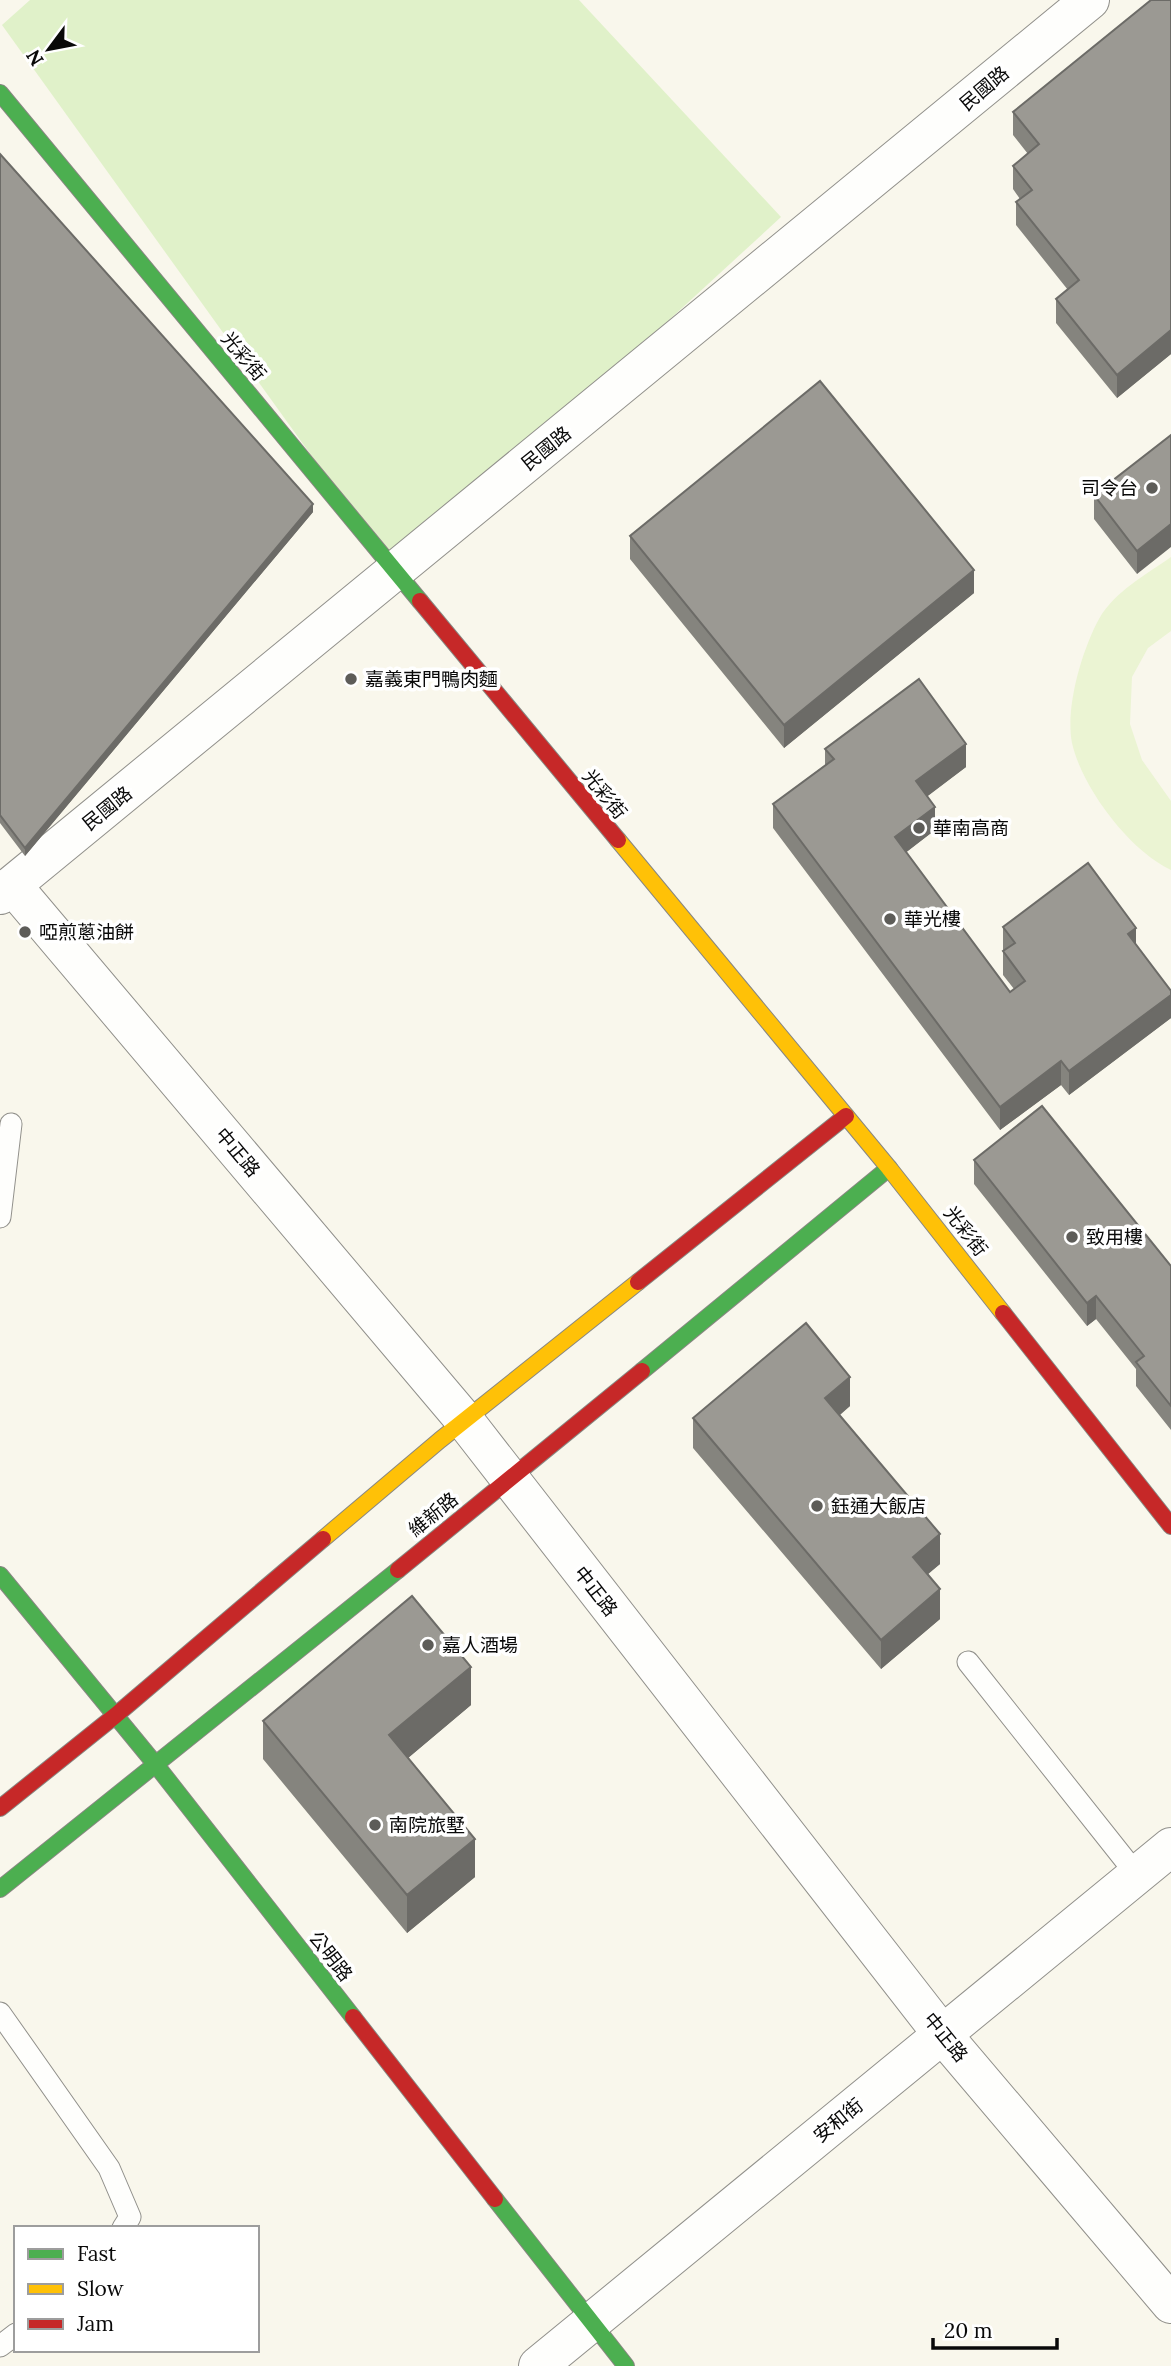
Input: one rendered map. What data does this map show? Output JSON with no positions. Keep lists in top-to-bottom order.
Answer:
{
  "streets": {
    "street": [
      "民國路",
      "光彩街",
      "中正路",
      "維新路",
      "公明路",
      "安和街"
    ]
  },
  "crossings": [
    ["民國路", "光彩街"],
    ["民國路", "中正路"],
    ["光彩街", "維新路"],
    ["中正路", "維新路"],
    ["中正路", "安和街"],
    ["維新路", "公明路"],
    ["公明路", "安和街"]
  ],
  "places": [
    "司令台",
    "嘉義東門鴨肉麵",
    "華南高商",
    "華光樓",
    "啞煎蔥油餅",
    "致用樓",
    "鈺通大飯店",
    "嘉人酒場",
    "南院旅墅"
  ],
  "legend": ["Fast", "Slow", "Jam"],
  "scale_bar": "20 m",
  "north": "bottom left"
}
